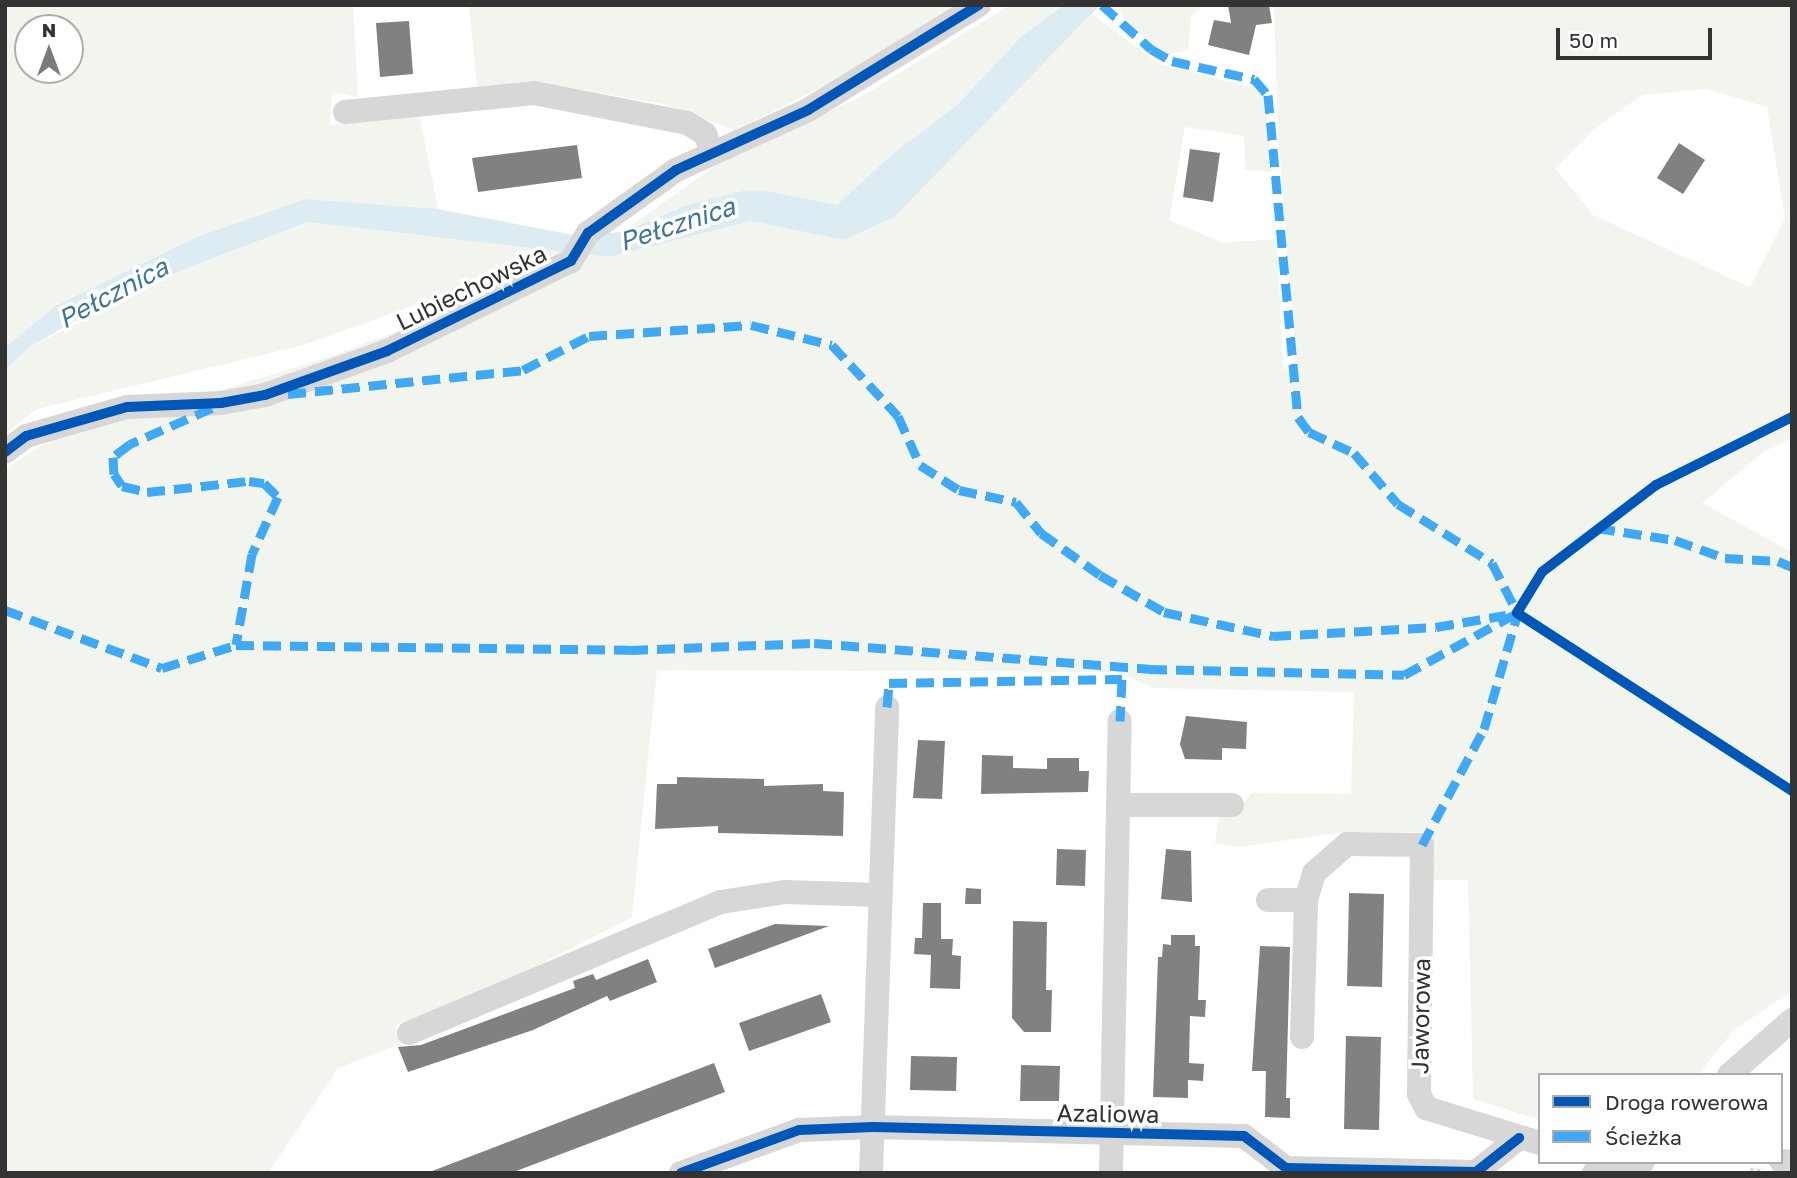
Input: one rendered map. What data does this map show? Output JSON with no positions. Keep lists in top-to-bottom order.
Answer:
{
  "streets": {
    "street": ["Lubiechowska", "Jaworowa", "Azaliowa"]
  },
  "crossings": [
    ["Jaworowa", "Azaliowa"]
  ],
  "water": ["Pełcznica"],
  "legend": ["Droga rowerowa", "Ścieżka"],
  "scale_bar": "50 m",
  "north": "top"
}
